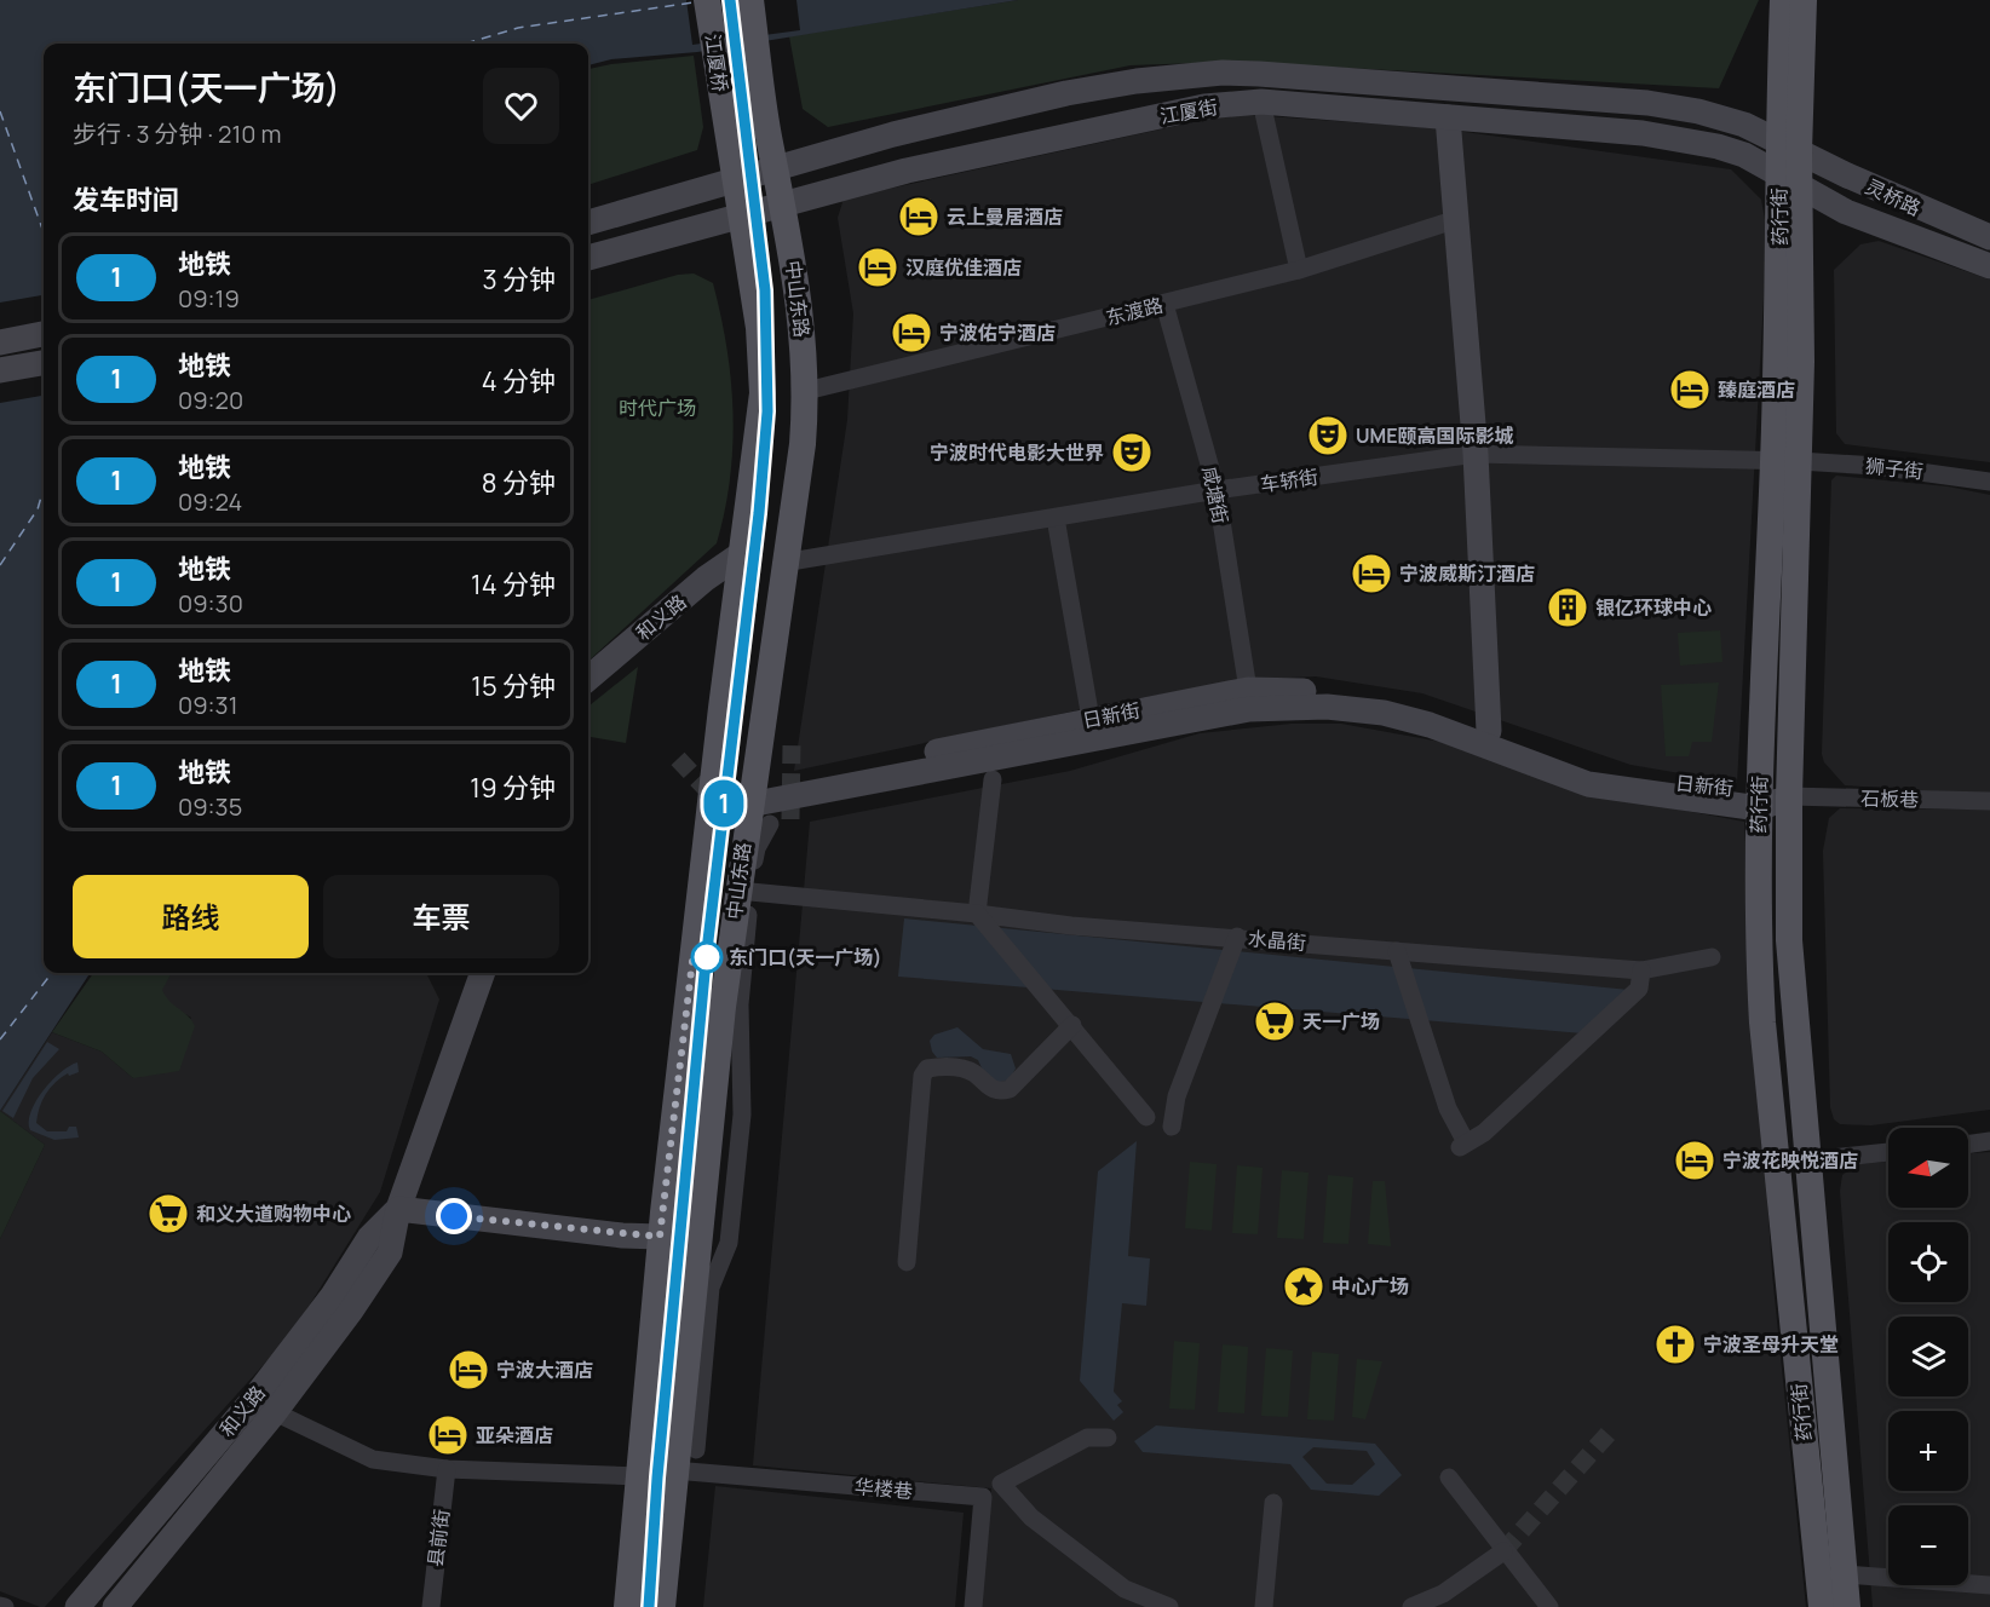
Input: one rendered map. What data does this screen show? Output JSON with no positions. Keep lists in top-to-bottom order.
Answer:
{
  "streets": {
    "main road": [
      "江厦桥",
      "江厦街",
      "灵桥路",
      "药行街",
      "中山东路",
      "和义路",
      "日新街"
    ],
    "street": [
      "东渡路",
      "狮子街",
      "车轿街",
      "咸塘街",
      "石板巷",
      "水晶街",
      "华楼巷",
      "县前街"
    ]
  },
  "crossings": [
    ["江厦桥", "中山东路"],
    ["江厦街", "灵桥路"],
    ["江厦街", "药行街"],
    ["江厦街", "中山东路"],
    ["灵桥路", "药行街"],
    ["药行街", "狮子街"],
    ["药行街", "车轿街"],
    ["药行街", "日新街"],
    ["药行街", "石板巷"],
    ["中山东路", "东渡路"],
    ["中山东路", "车轿街"],
    ["中山东路", "和义路"],
    ["中山东路", "日新街"],
    ["中山东路", "水晶街"],
    ["中山东路", "华楼巷"],
    ["东渡路", "咸塘街"],
    ["狮子街", "车轿街"],
    ["车轿街", "咸塘街"],
    ["咸塘街", "日新街"],
    ["日新街", "石板巷"]
  ],
  "parks": ["时代广场"],
  "places": {
    "hotel": [
      "云上曼居酒店",
      "汉庭优佳酒店",
      "宁波佑宁酒店",
      "臻庭酒店",
      "宁波威斯汀酒店",
      "宁波花映悦酒店",
      "宁波大酒店",
      "亚朵酒店"
    ],
    "theatre": ["UME颐高国际影城", "宁波时代电影大世界"],
    "building": ["银亿环球中心"],
    "other": ["东门口(天一广场)"],
    "supermarket": ["天一广场", "和义大道购物中心"],
    "place": ["中心广场"],
    "church": ["宁波圣母升天堂"]
  },
  "lines": ["metro line 1"],
  "north": "left",
  "page": {
    "on_map": "1",
    "heading": [
      ["东门口(天一广场)", "步行 · 3 分钟 · 210 m"],
      "发车时间"
    ],
    "list": [
      {
        "mark": "1",
        "name": "地铁",
        "note": "09:19",
        "value": "3 分钟"
      },
      {
        "mark": "1",
        "name": "地铁",
        "note": "09:20",
        "value": "4 分钟"
      },
      {
        "mark": "1",
        "name": "地铁",
        "note": "09:24",
        "value": "8 分钟"
      },
      {
        "mark": "1",
        "name": "地铁",
        "note": "09:30",
        "value": "14 分钟"
      },
      {
        "mark": "1",
        "name": "地铁",
        "note": "09:31",
        "value": "15 分钟"
      },
      {
        "mark": "1",
        "name": "地铁",
        "note": "09:35",
        "value": "19 分钟"
      }
    ],
    "buttons": ["路线", "车票"],
    "map_buttons": ["+", "−"]
  }
}
